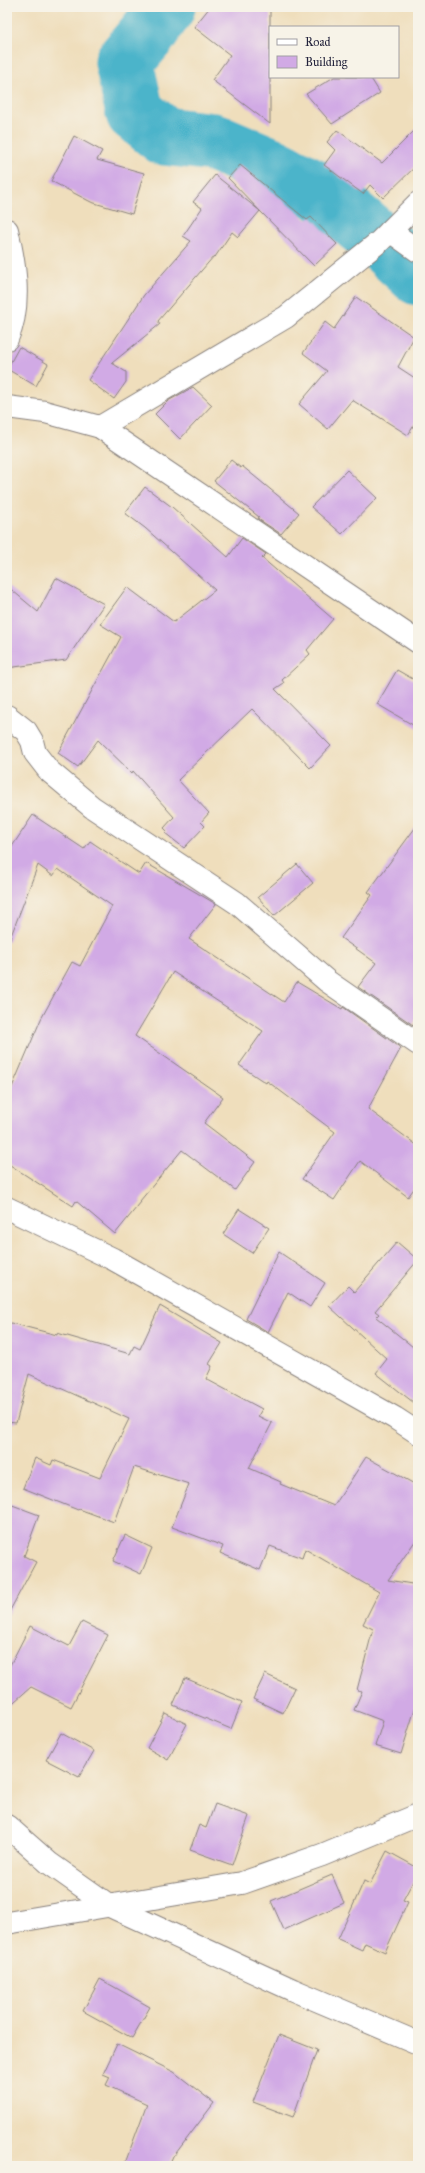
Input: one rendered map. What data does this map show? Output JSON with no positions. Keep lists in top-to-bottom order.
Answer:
{
  "legend": ["Road", "Building"]
}
